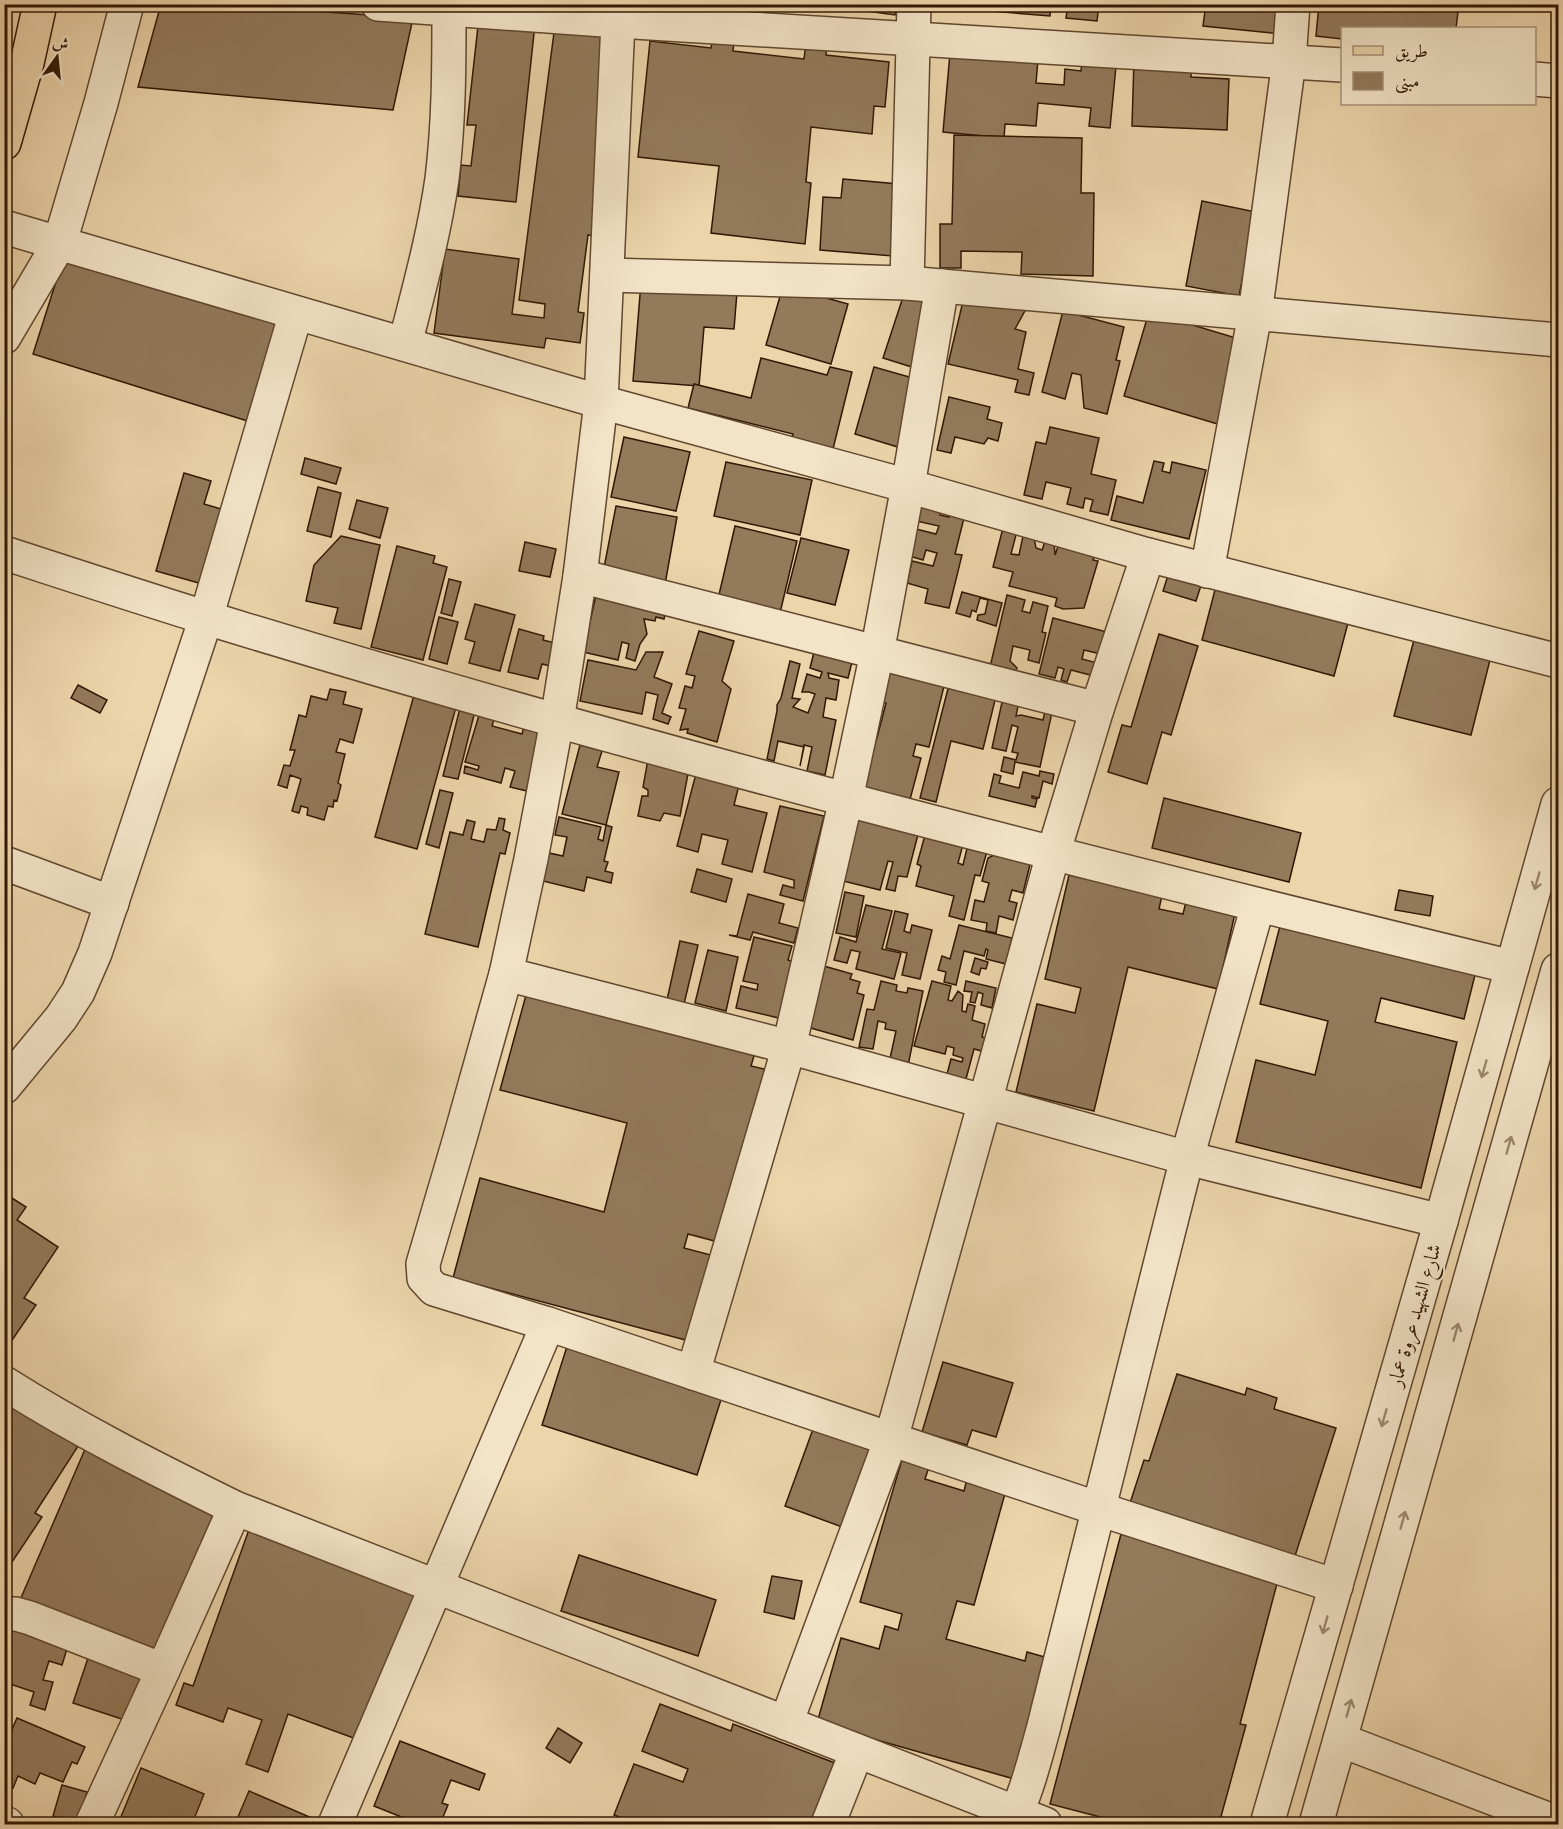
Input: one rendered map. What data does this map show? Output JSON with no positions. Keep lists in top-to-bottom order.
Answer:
{
  "streets": {
    "street": ["شارع الشهيد عروة عمار"]
  },
  "legend": ["طريق", "مبنى"],
  "north": "top"
}
